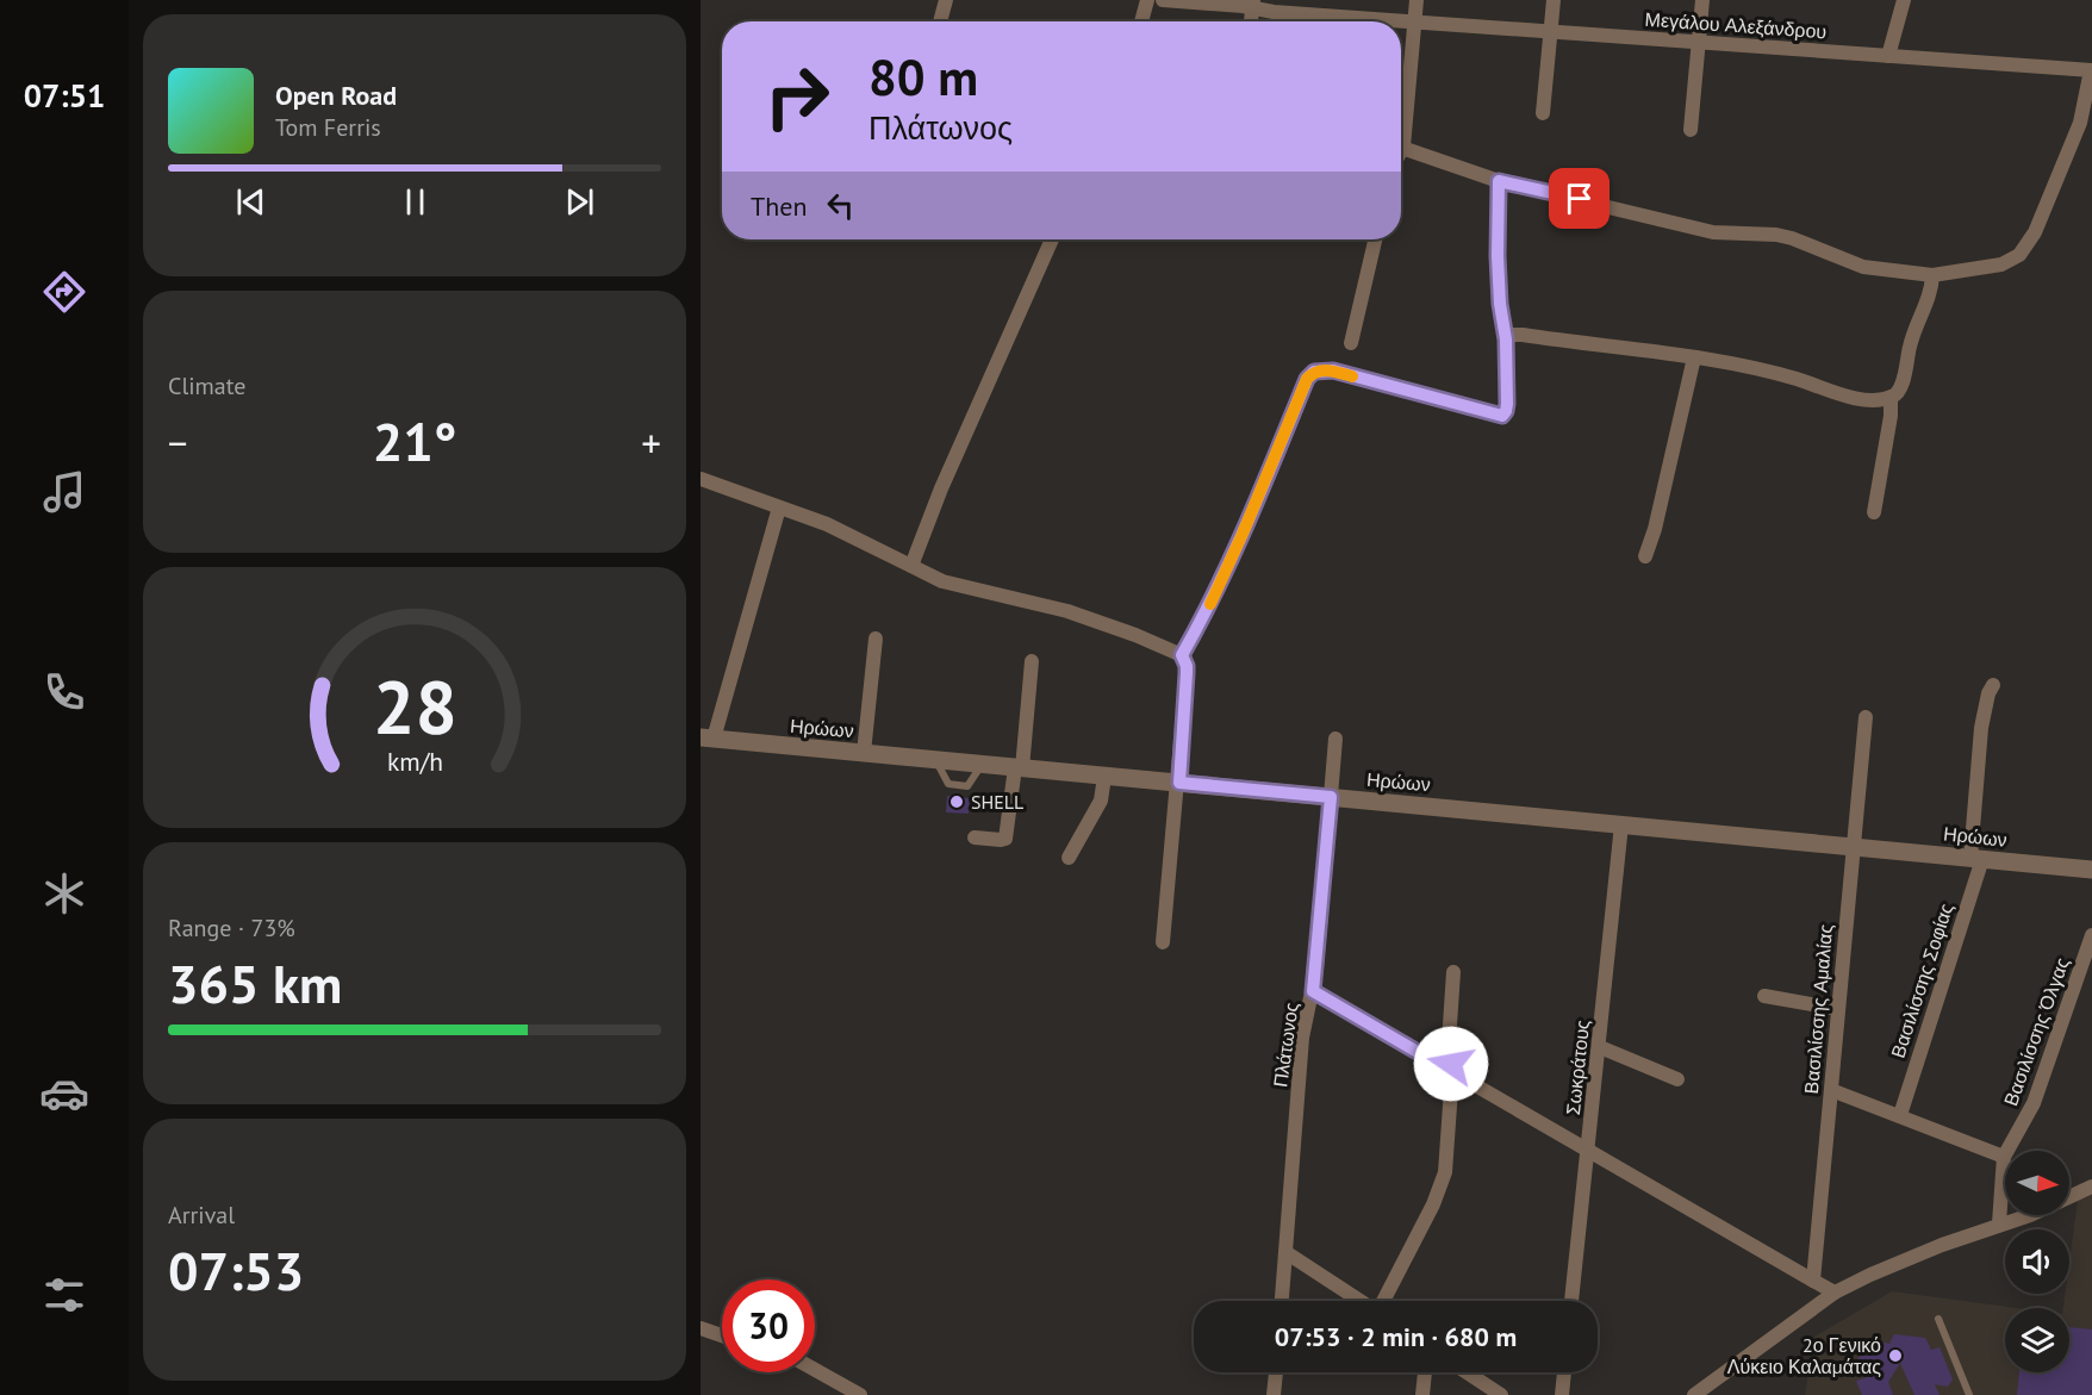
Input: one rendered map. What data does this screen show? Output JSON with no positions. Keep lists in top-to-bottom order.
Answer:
{
  "streets": {
    "street": [
      "Μεγάλου Αλεξάνδρου",
      "Ηρώων",
      "Βασιλίσσης Σοφίας",
      "Βασιλίσσης Αμαλίας",
      "Βασιλίσσης Όλγας",
      "Πλάτωνος",
      "Σωκράτους"
    ]
  },
  "crossings": [
    ["Ηρώων", "Βασιλίσσης Σοφίας"],
    ["Ηρώων", "Βασιλίσσης Αμαλίας"],
    ["Ηρώων", "Πλάτωνος"],
    ["Ηρώων", "Σωκράτους"]
  ],
  "places": ["SHELL", "2ο Γενικό Λύκειο Καλαμάτας"],
  "north": "right",
  "page": {
    "tabs": "07:51",
    "turn": ["80 m", "Πλάτωνος"],
    "song": ["Open Road", "Tom Ferris"],
    "then": "Then",
    "tile": [
      "Climate",
      ["Range · 73%", "365 km"],
      ["Arrival", "07:53"]
    ],
    "heat": ["−", "21°", "+"],
    "limit": "30",
    "trip": "07:53 · 2 min · 680 m",
    "gauge": ["28", "km/h"]
  }
}
